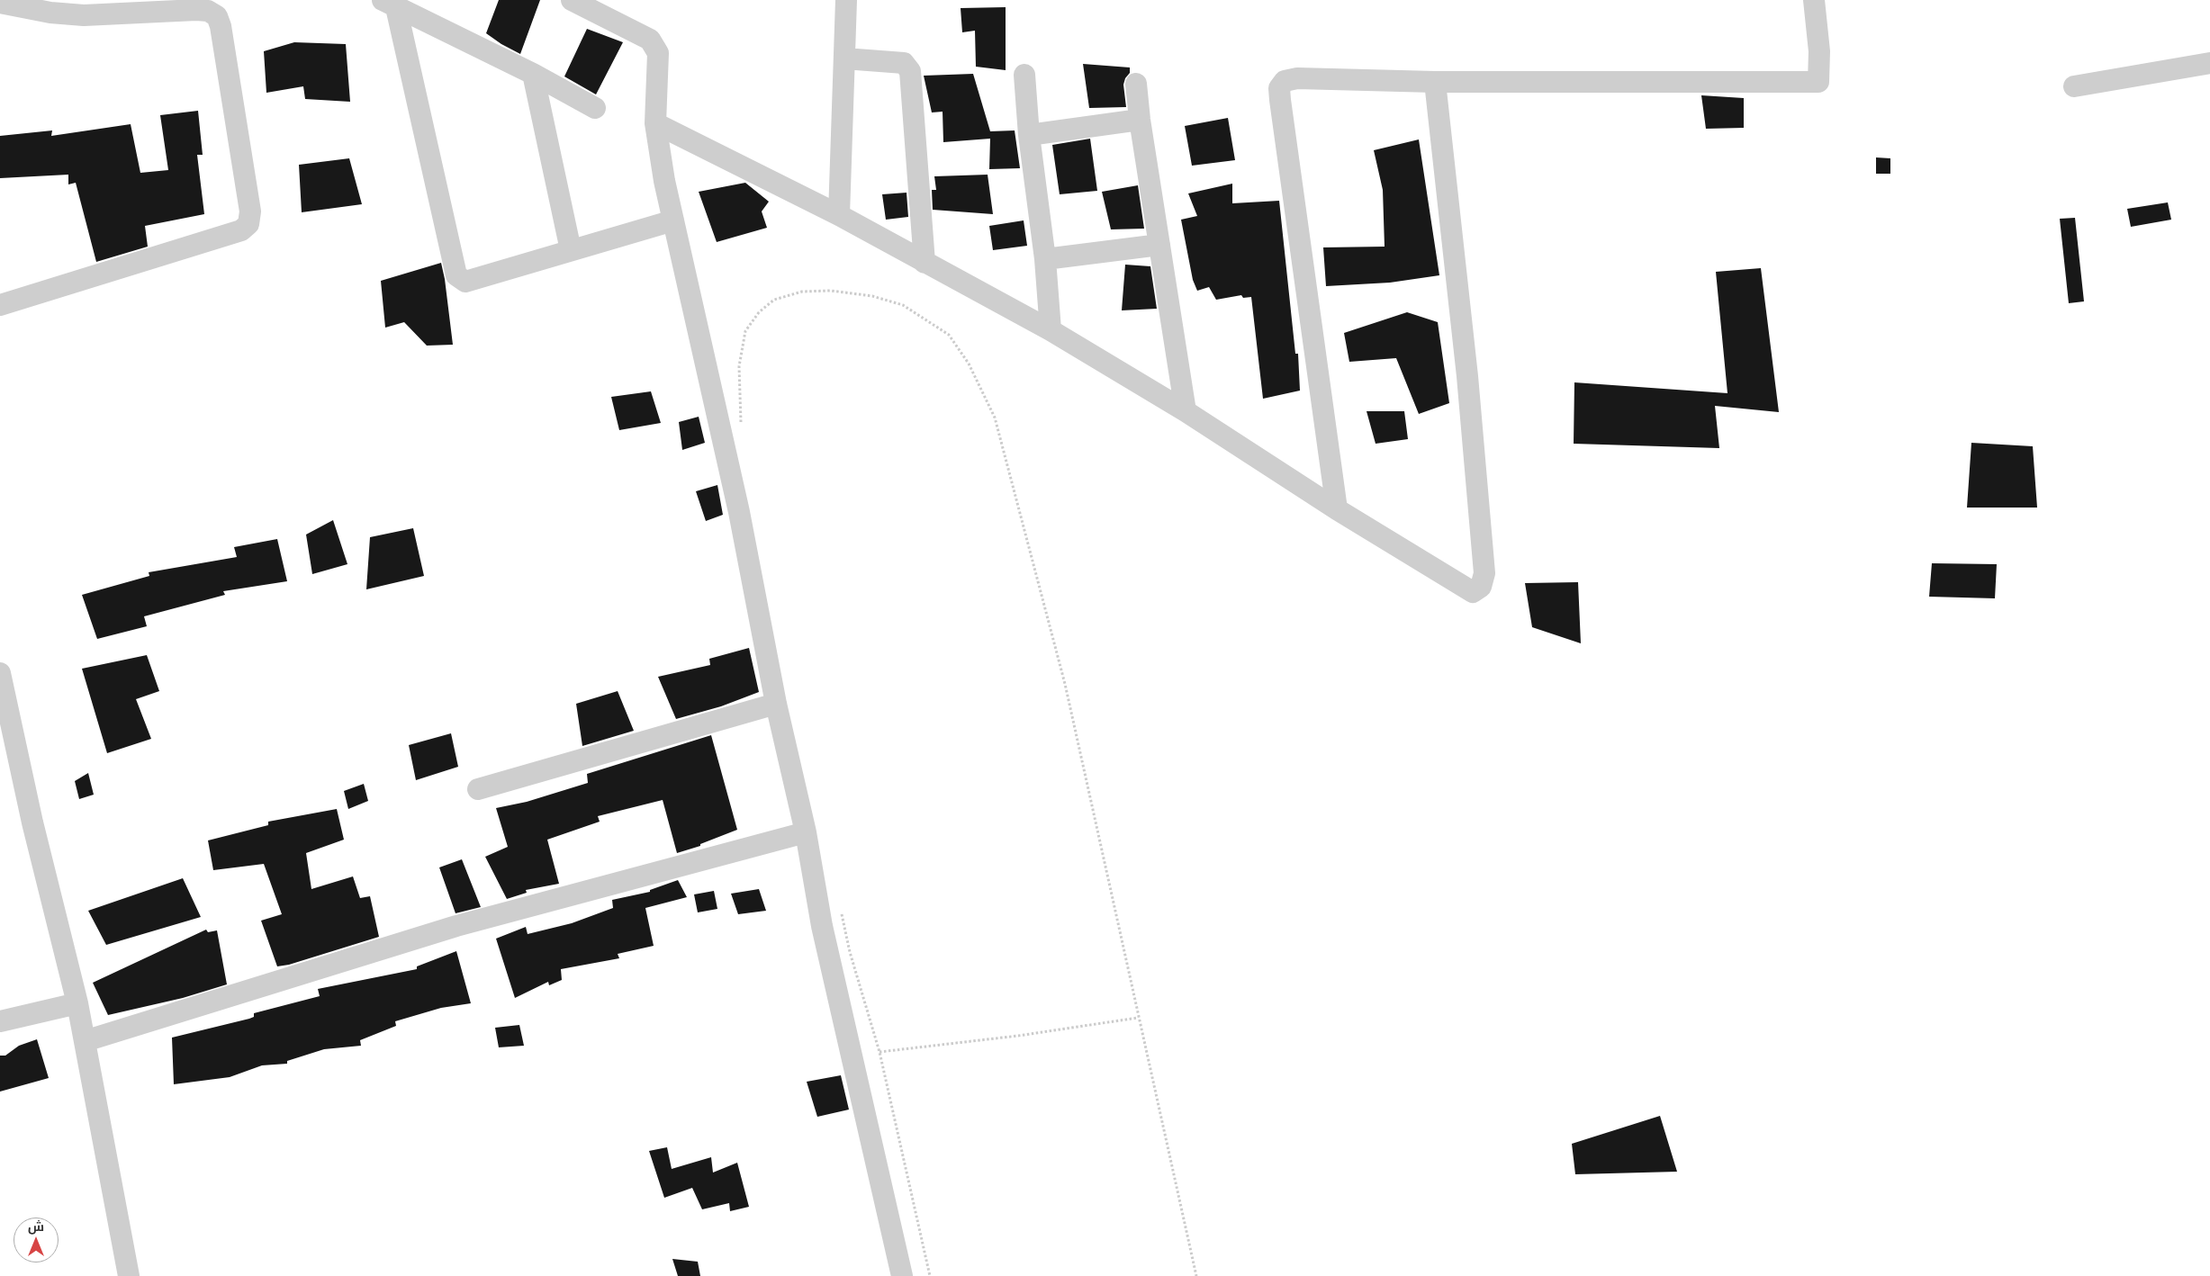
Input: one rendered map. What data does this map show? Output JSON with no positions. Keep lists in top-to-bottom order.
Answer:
{
  "north": "top"
}
